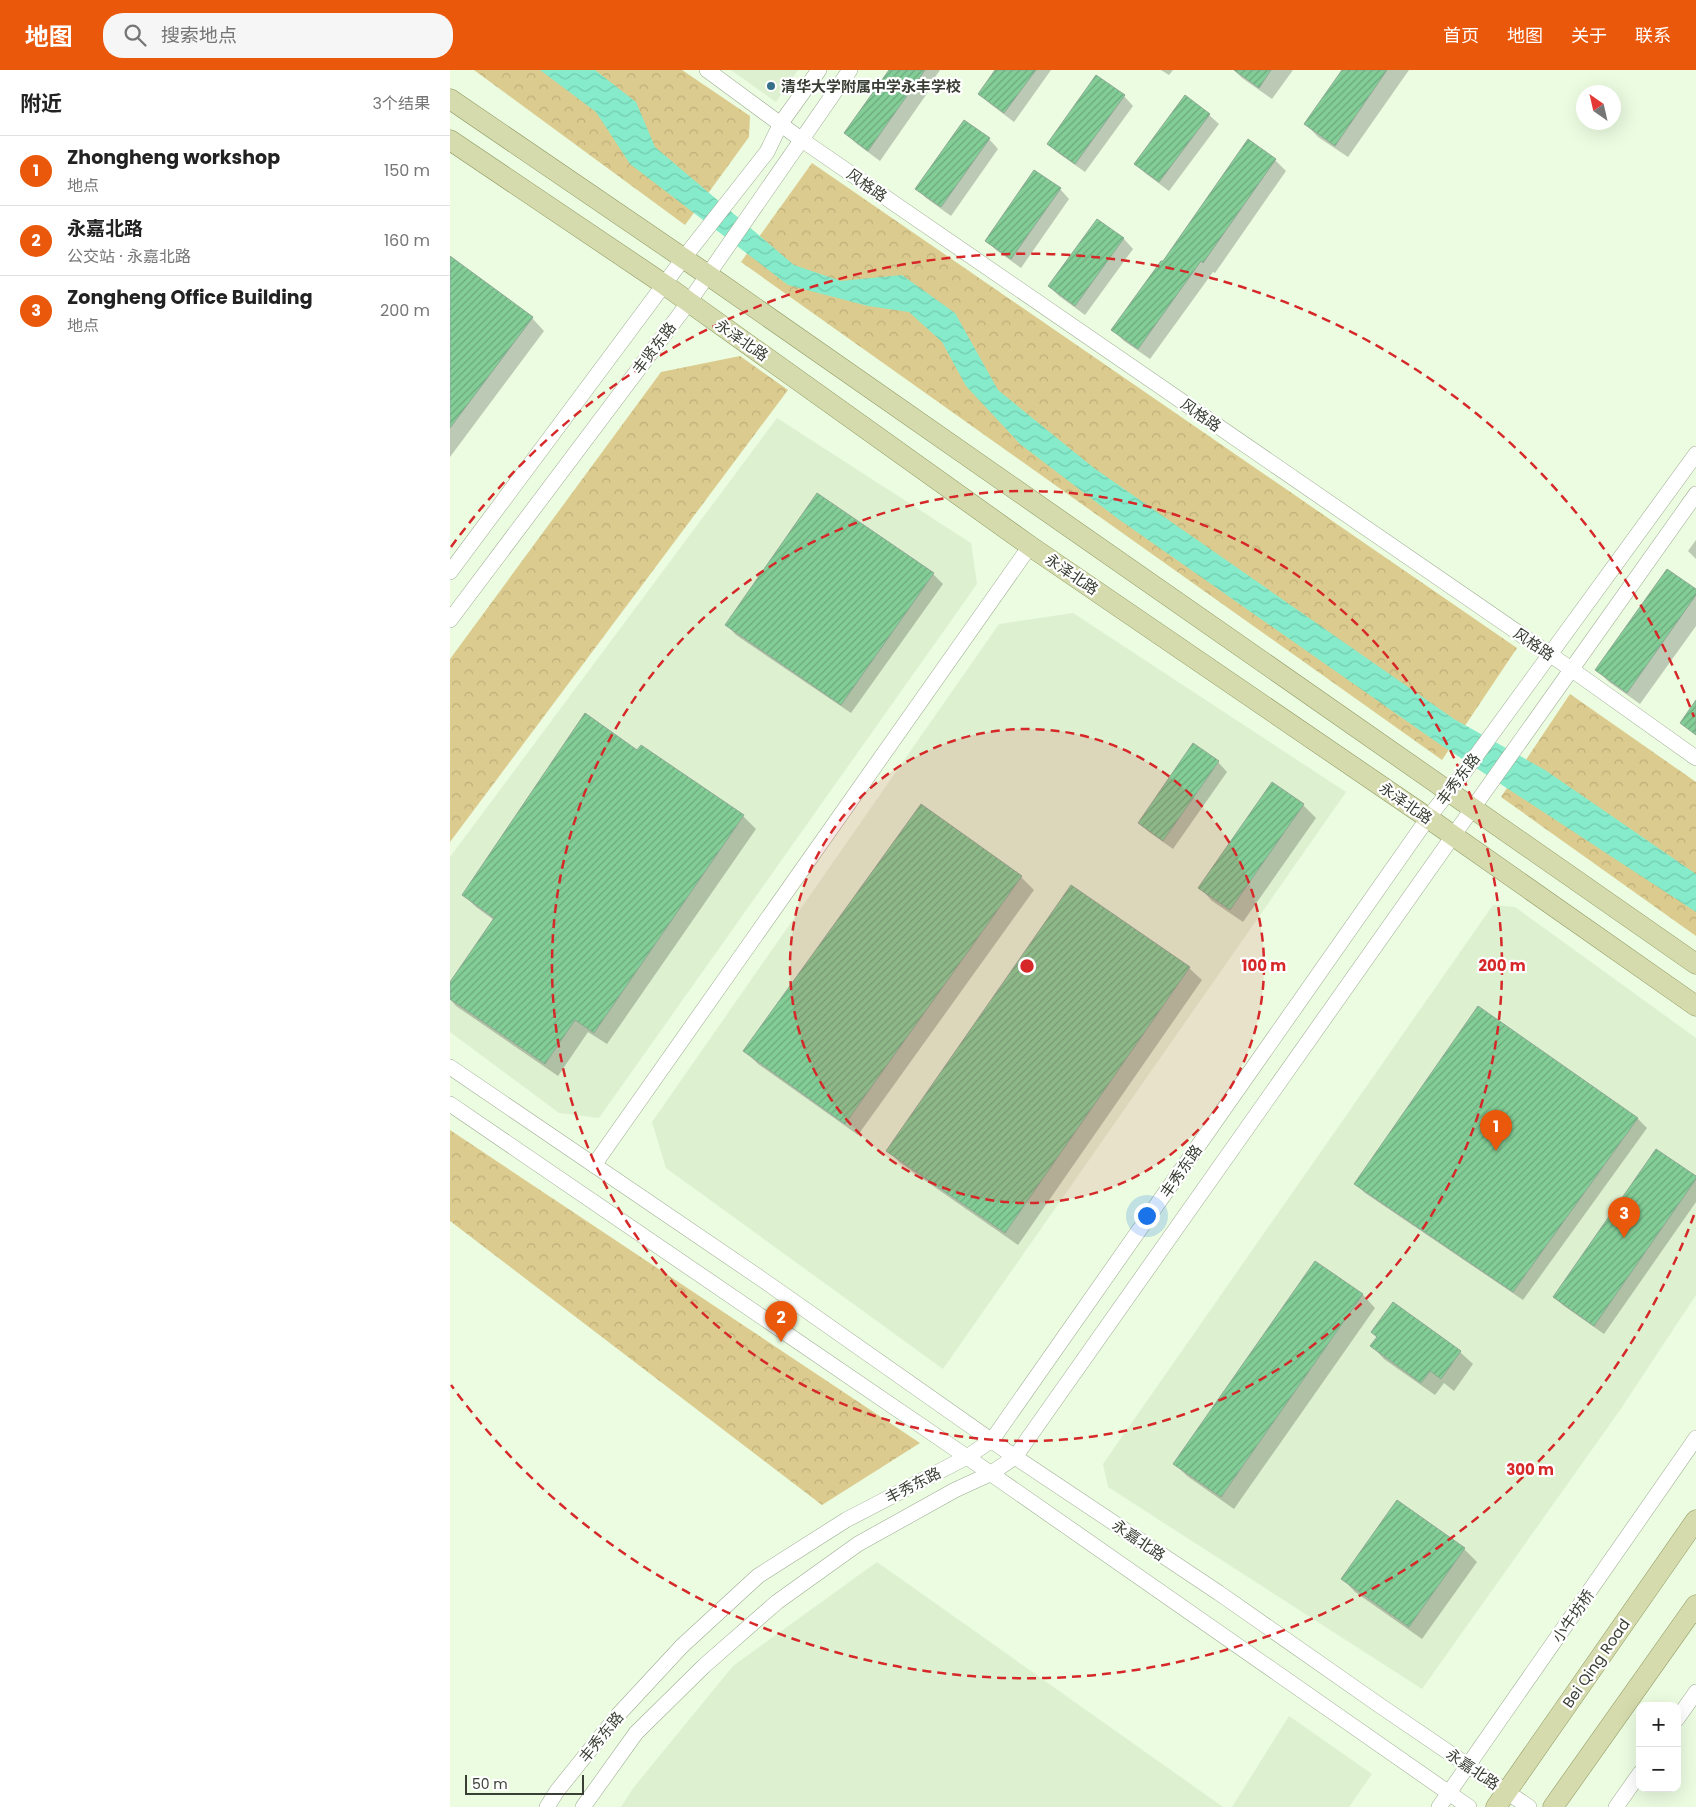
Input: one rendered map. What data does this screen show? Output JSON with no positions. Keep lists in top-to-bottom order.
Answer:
{
  "streets": {
    "main road": ["永泽北路", "Bei Qing Road"],
    "street": [
      "风格路",
      "丰贤东路",
      "丰秀东路",
      "永嘉北路",
      "小牛坊桥"
    ]
  },
  "crossings": [
    ["风格路", "丰贤东路"],
    ["风格路", "丰秀东路"],
    ["永泽北路", "丰贤东路"],
    ["永泽北路", "丰秀东路"],
    ["丰秀东路", "永嘉北路"],
    ["永嘉北路", "小牛坊桥"],
    ["永嘉北路", "Bei Qing Road"]
  ],
  "places": ["清华大学附属中学永丰学校"],
  "scale_bar": "50 m",
  "north": "top left",
  "page": {
    "header": "地图",
    "search": "搜索地点",
    "nav": [
      "首页",
      "地图",
      "关于",
      "联系"
    ],
    "heading": ["附近", "3个结果"],
    "list": [
      {
        "mark": "1",
        "name": "Zhongheng workshop",
        "note": "地点",
        "value": "150 m"
      },
      {
        "mark": "2",
        "name": "永嘉北路",
        "note": "公交站 · 永嘉北路",
        "value": "160 m"
      },
      {
        "mark": "3",
        "name": "Zongheng Office Building",
        "note": "地点",
        "value": "200 m"
      }
    ],
    "pins": ["1", "3", "2"],
    "map_buttons": ["+", "−"],
    "scale": "50 m"
  },
  "rings": ["100 m", "200 m", "300 m"]
}
